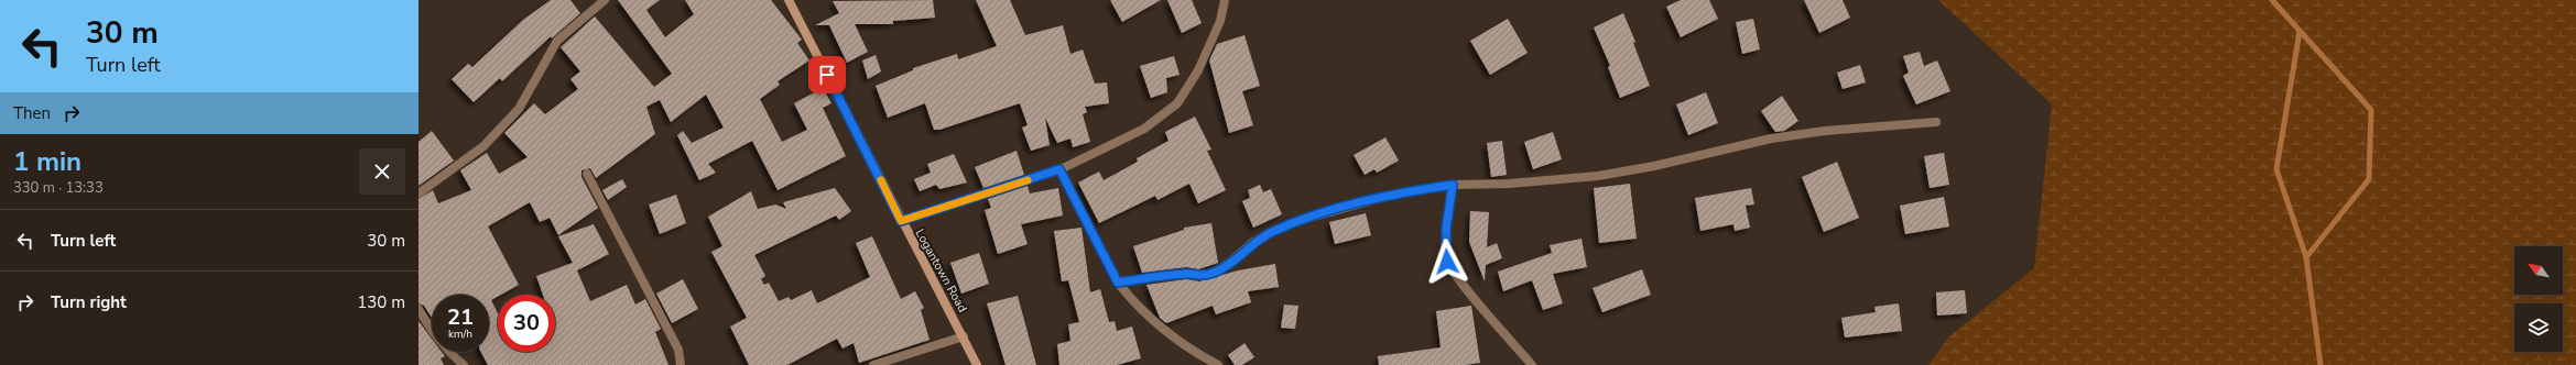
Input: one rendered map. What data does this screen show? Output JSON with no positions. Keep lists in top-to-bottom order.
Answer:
{
  "streets": {
    "street": ["Logantown Road"]
  },
  "north": "top left",
  "page": {
    "turn": ["30 m", "Turn left"],
    "then": "Then",
    "heading": ["1 min", "330 m · 13:33"],
    "list": [
      {
        "name": "Turn left",
        "value": "30 m"
      },
      {
        "name": "Turn right",
        "value": "130 m"
      }
    ],
    "speed": "21 km/h",
    "limit": "30"
  }
}
